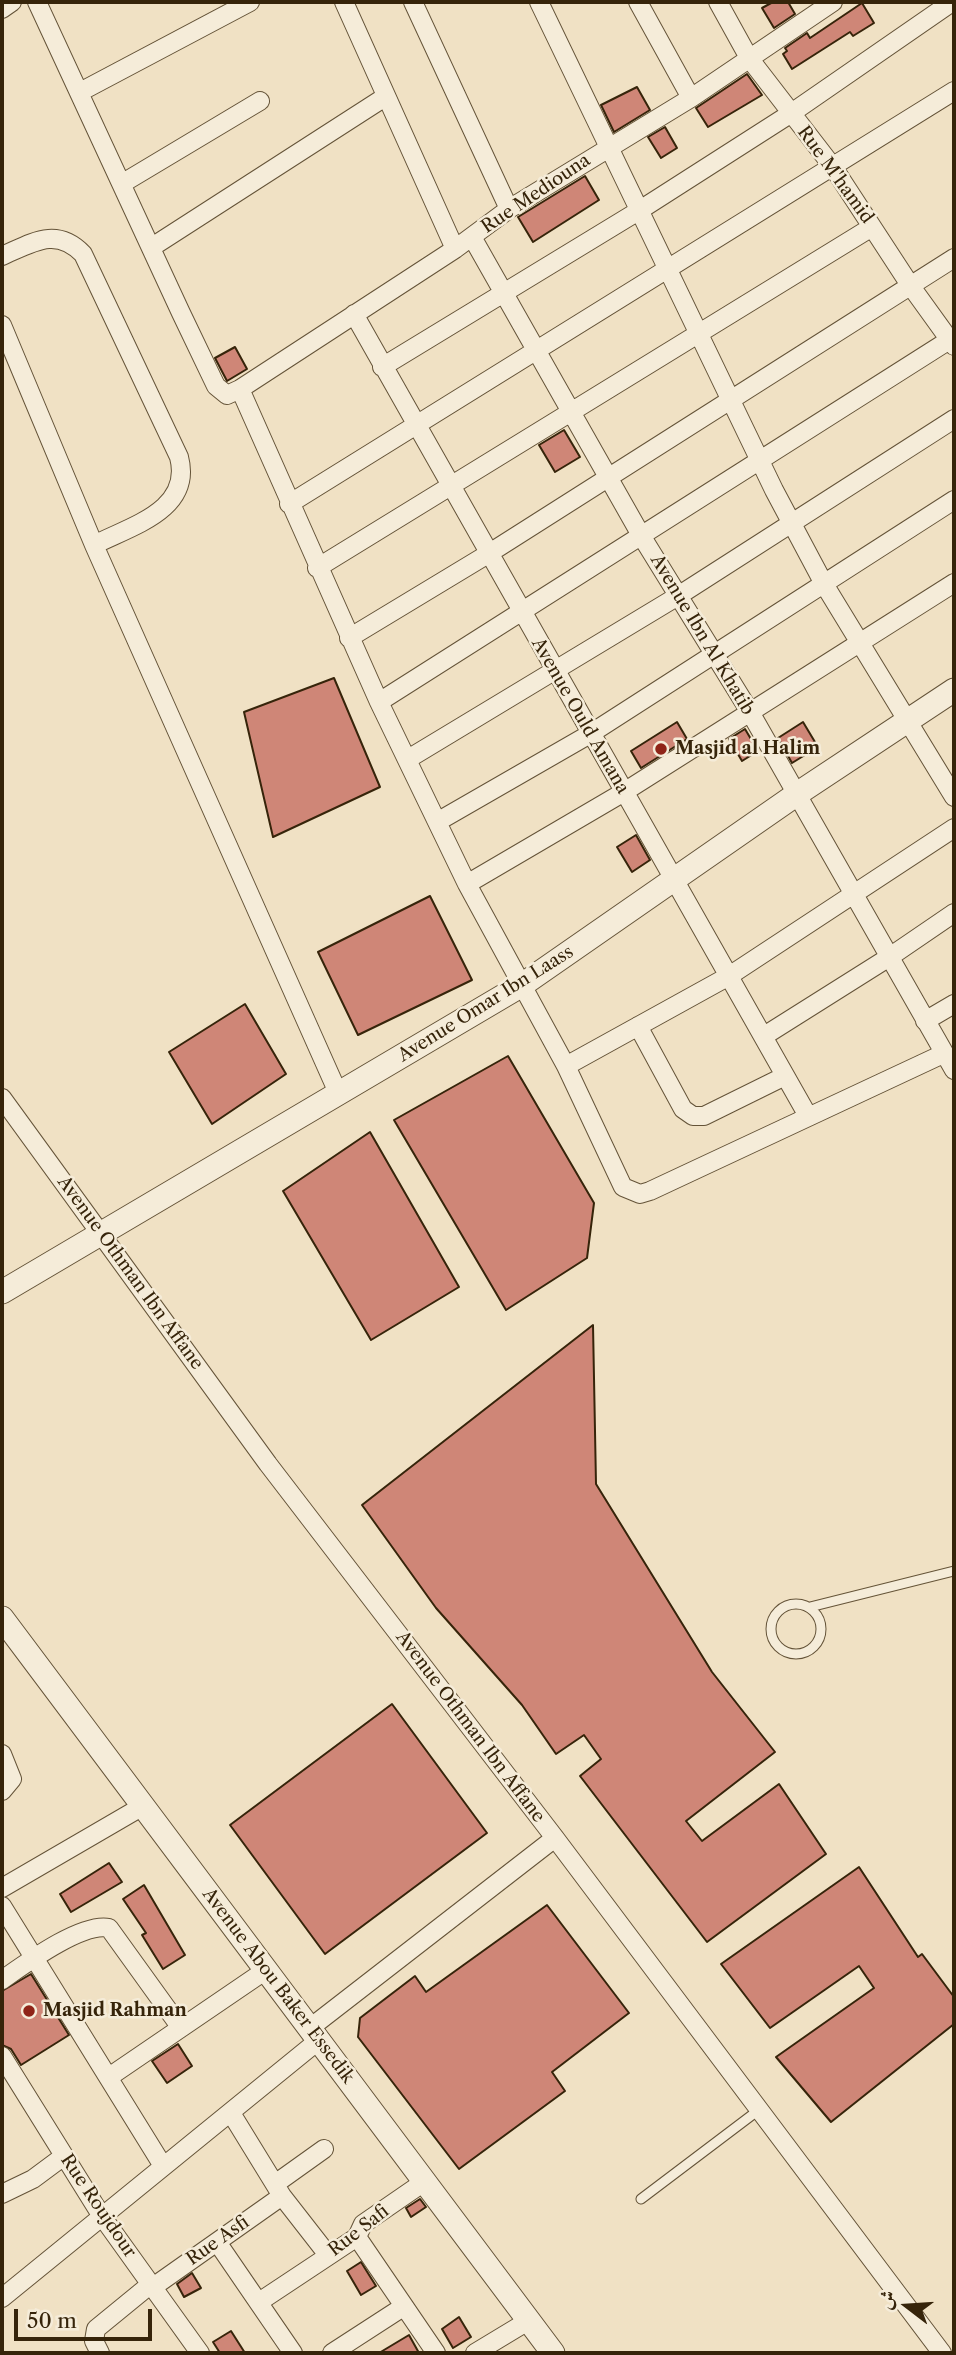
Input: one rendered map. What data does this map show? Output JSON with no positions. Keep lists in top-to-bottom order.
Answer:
{
  "streets": {
    "street": [
      "Rue M'hamid",
      "Rue Mediouna",
      "Avenue Ibn Al Khatib",
      "Avenue Ould Amana",
      "Avenue Omar Ibn Laass",
      "Avenue Othman Ibn Affane",
      "Avenue Abou Baker Essedik",
      "Rue Roujdour",
      "Rue Safi",
      "Rue Asfi"
    ]
  },
  "crossings": [
    ["Rue M'hamid", "Rue Mediouna"],
    ["Rue Mediouna", "Avenue Ibn Al Khatib"],
    ["Rue Mediouna", "Avenue Ould Amana"],
    ["Avenue Ibn Al Khatib", "Avenue Omar Ibn Laass"],
    ["Avenue Ould Amana", "Avenue Omar Ibn Laass"],
    ["Avenue Omar Ibn Laass", "Avenue Othman Ibn Affane"],
    ["Avenue Abou Baker Essedik", "Rue Safi"],
    ["Rue Roujdour", "Rue Asfi"]
  ],
  "places": ["Masjid al Halim", "Masjid Rahman"],
  "scale_bar": "50 m",
  "north": "left"
}
